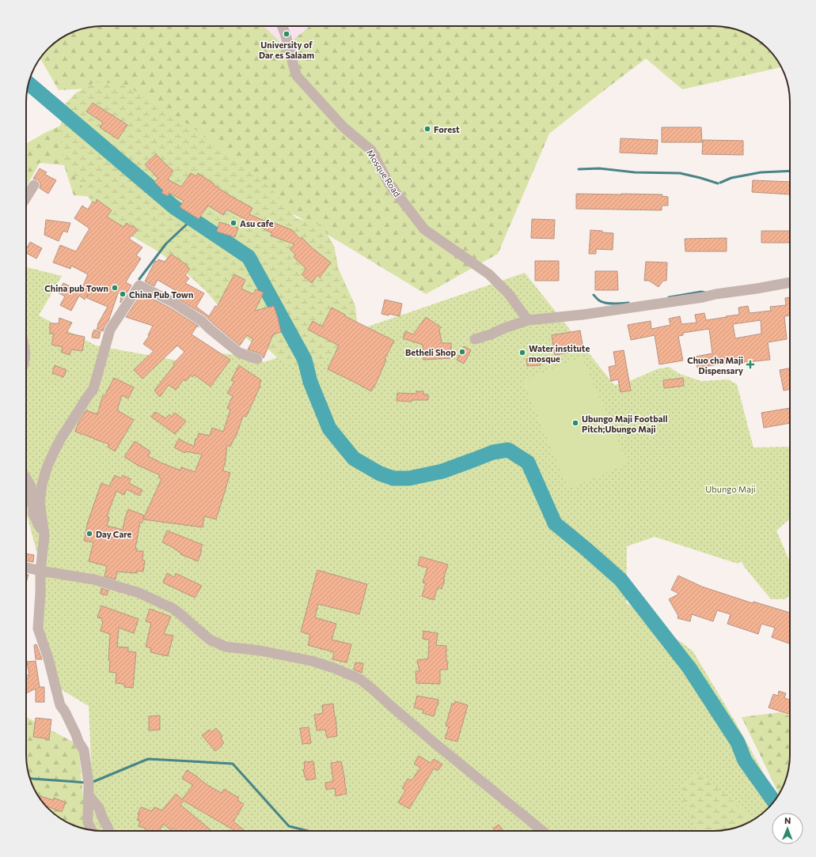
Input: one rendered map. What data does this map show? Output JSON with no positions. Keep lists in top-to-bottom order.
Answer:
{
  "streets": {
    "street": ["Mosque Road"]
  },
  "parks": ["Ubungo Maji"],
  "places": {
    "other": [
      "University of Dar es Salaam",
      "Forest",
      "Asu cafe",
      "China pub Town",
      "China Pub Town",
      "Betheli Shop",
      "Water institute mosque",
      "Ubungo Maji Football Pitch;Ubungo Maji",
      "Day Care"
    ],
    "health": ["Chuo cha Maji Dispensary"]
  },
  "north": "top"
}
